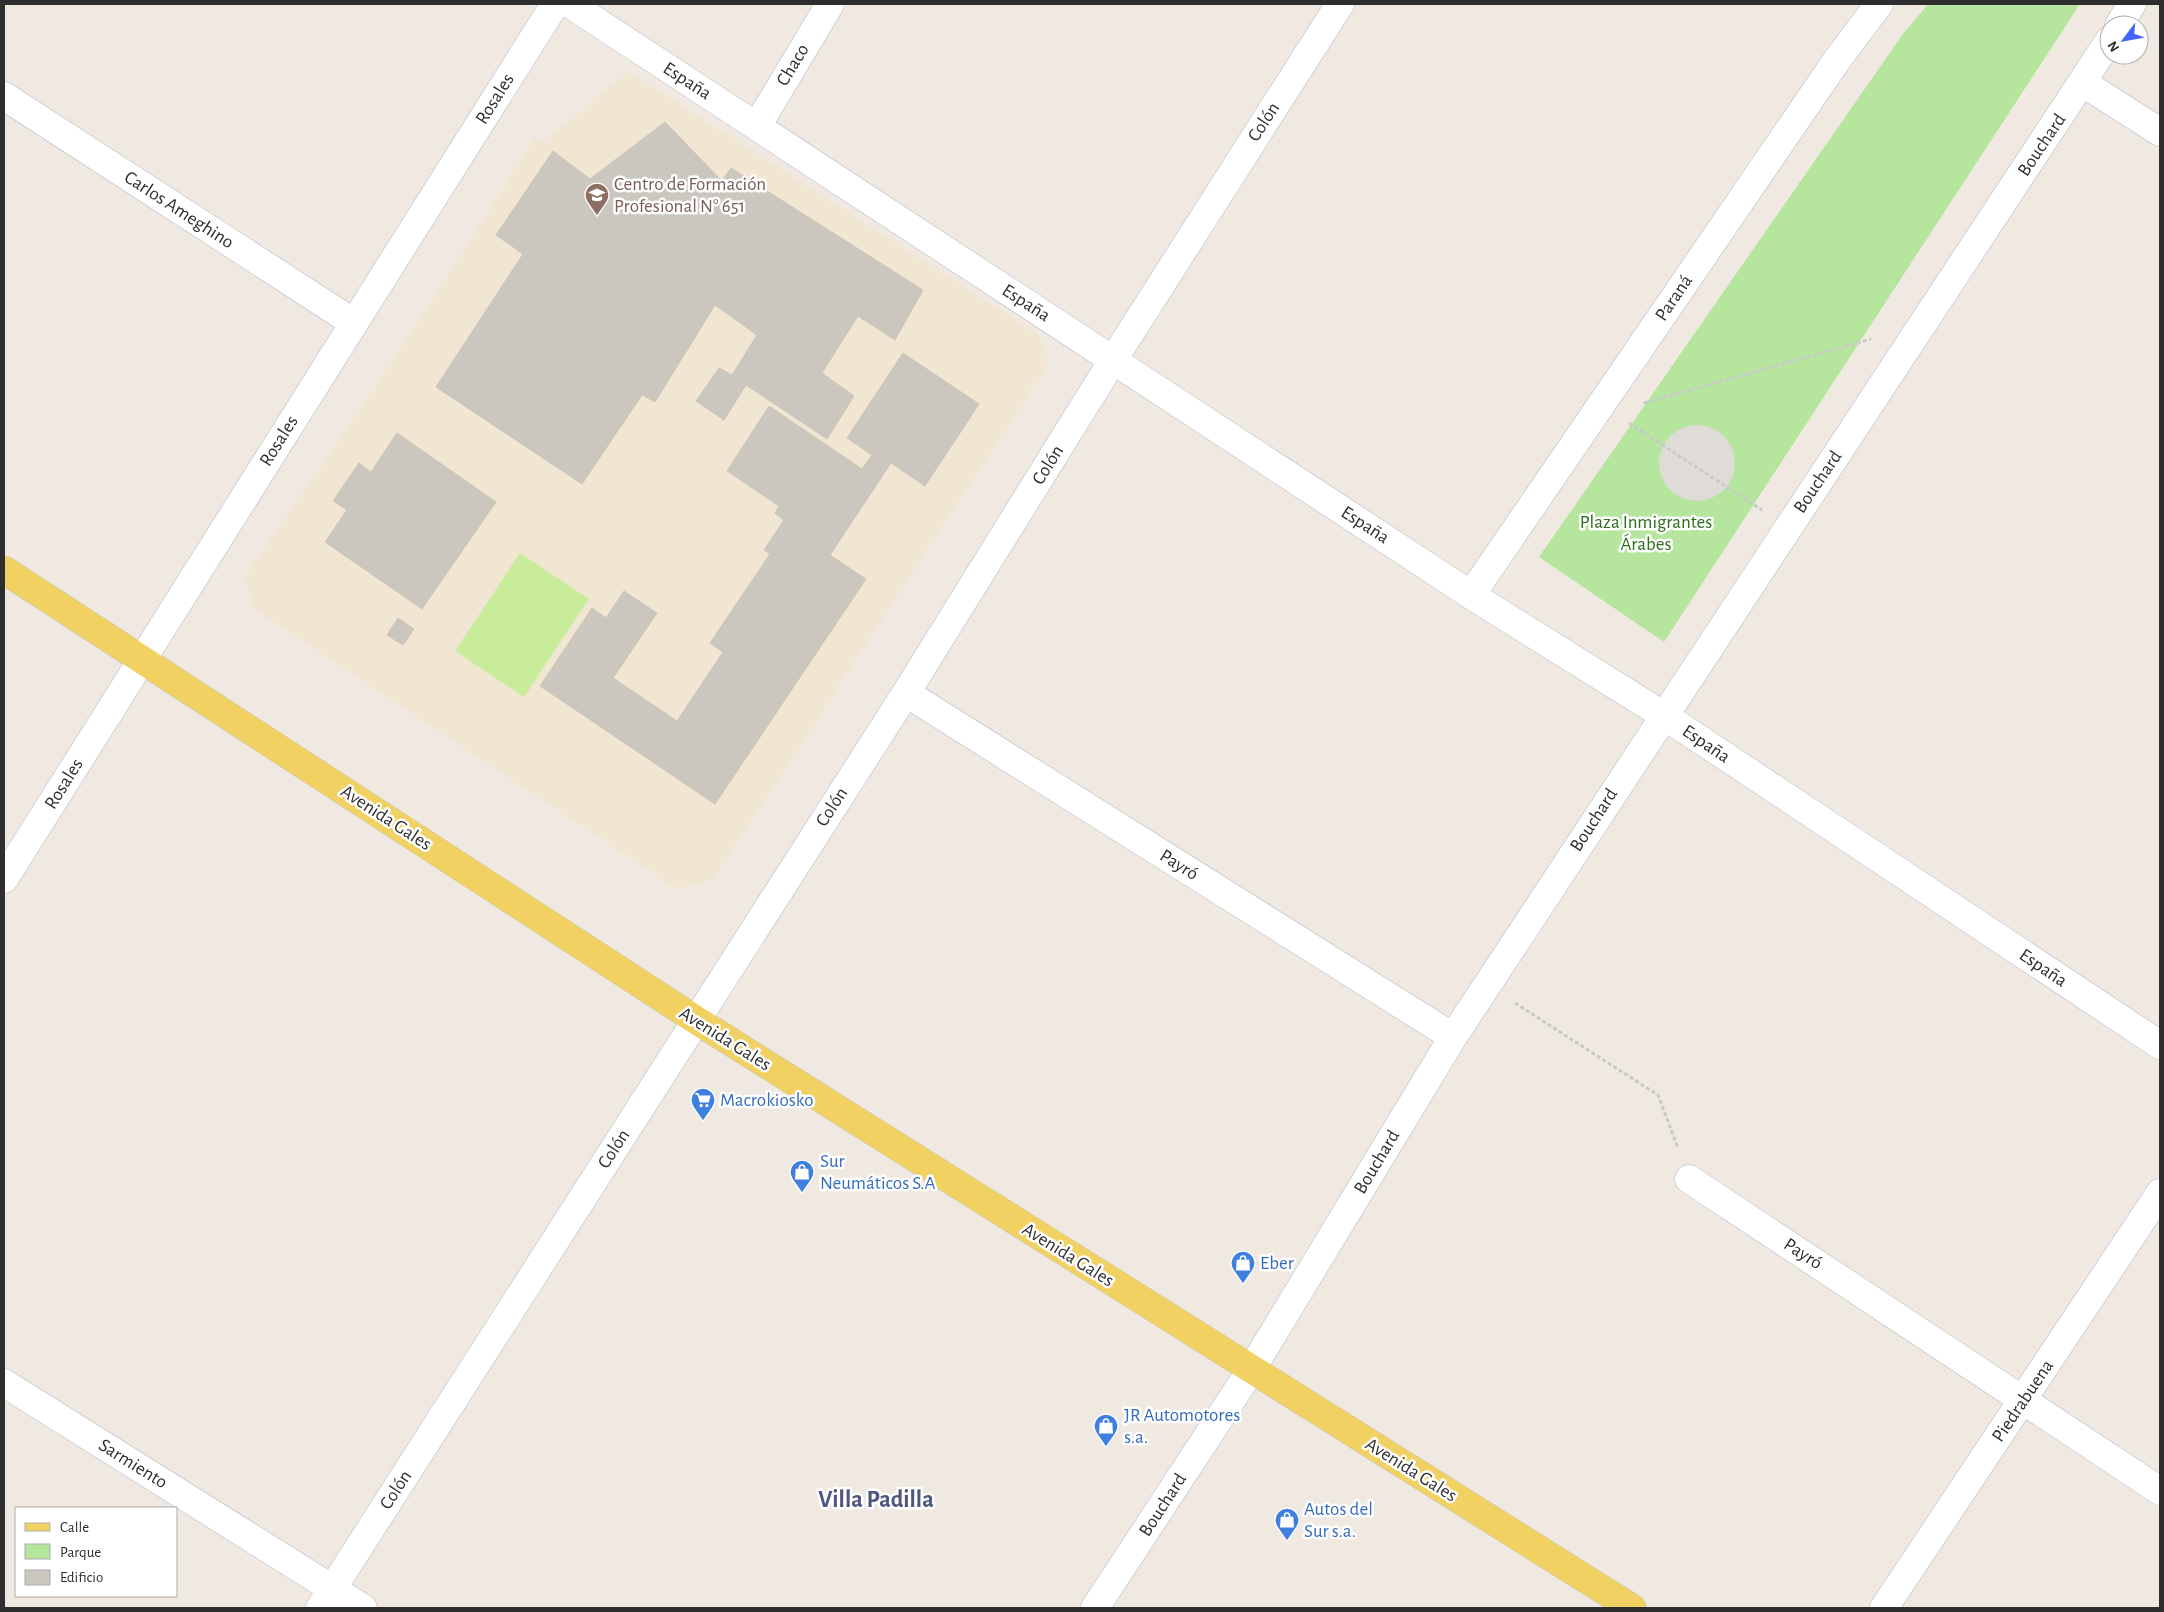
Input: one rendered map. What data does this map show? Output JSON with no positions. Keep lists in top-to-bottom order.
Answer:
{
  "streets": {
    "main road": ["Avenida Gales"],
    "street": [
      "Chaco",
      "España",
      "Rosales",
      "Colón",
      "Bouchard",
      "Carlos Ameghino",
      "Paraná",
      "Payró",
      "Piedrabuena",
      "Sarmiento"
    ]
  },
  "crossings": [
    ["Chaco", "España"],
    ["España", "Colón"],
    ["España", "Bouchard"],
    ["España", "Paraná"],
    ["Rosales", "Carlos Ameghino"],
    ["Rosales", "Avenida Gales"],
    ["Colón", "Avenida Gales"],
    ["Colón", "Payró"],
    ["Colón", "Sarmiento"],
    ["Bouchard", "Avenida Gales"],
    ["Bouchard", "Payró"],
    ["Payró", "Piedrabuena"]
  ],
  "districts": ["Villa Padilla"],
  "parks": ["Plaza Inmigrantes Árabes"],
  "places": {
    "school or university": ["Centro de Formación Profesional N° 651"],
    "supermarket": ["Macrokiosko"],
    "shop": [
      "Sur Neumáticos S.A",
      "Eber",
      "JR Automotores s.a.",
      "Autos del Sur s.a."
    ]
  },
  "legend": ["Calle", "Parque", "Edificio"],
  "north": "bottom left"
}
